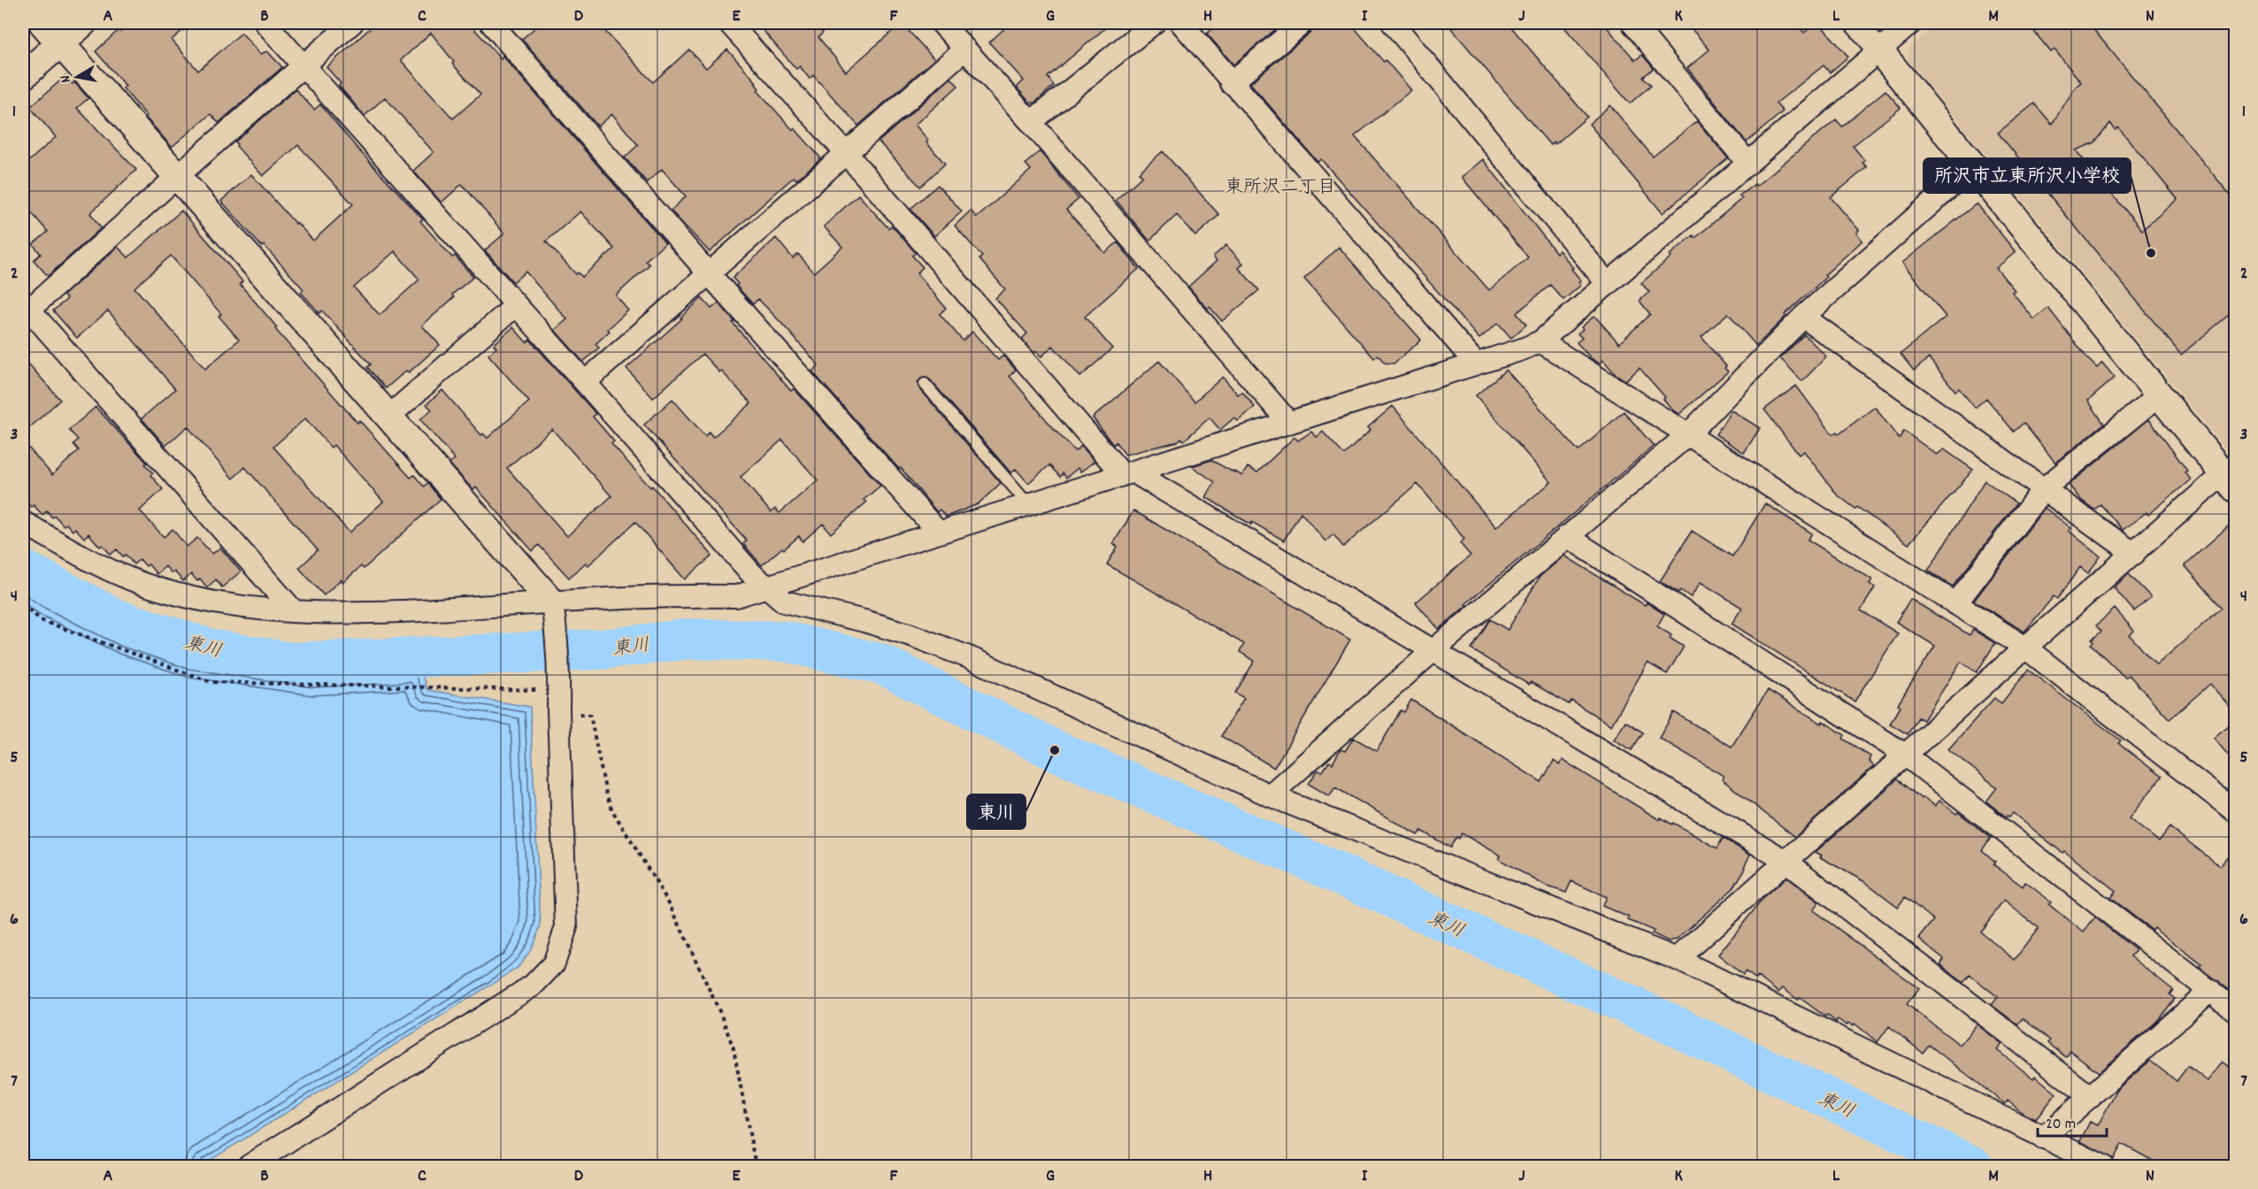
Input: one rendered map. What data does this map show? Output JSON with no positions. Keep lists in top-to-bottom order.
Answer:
{
  "districts": ["東所沢二丁目"],
  "water": ["東川"],
  "places": ["所沢市立東所沢小学校", "東川"],
  "scale_bar": "20 m",
  "north": "left",
  "grid": {
    "columns": [
      "A",
      "B",
      "C",
      "D",
      "E",
      "F",
      "G",
      "H",
      "I",
      "J",
      "K",
      "L",
      "M",
      "N"
    ],
    "rows": [
      "1",
      "2",
      "3",
      "4",
      "5",
      "6",
      "7"
    ]
  }
}
